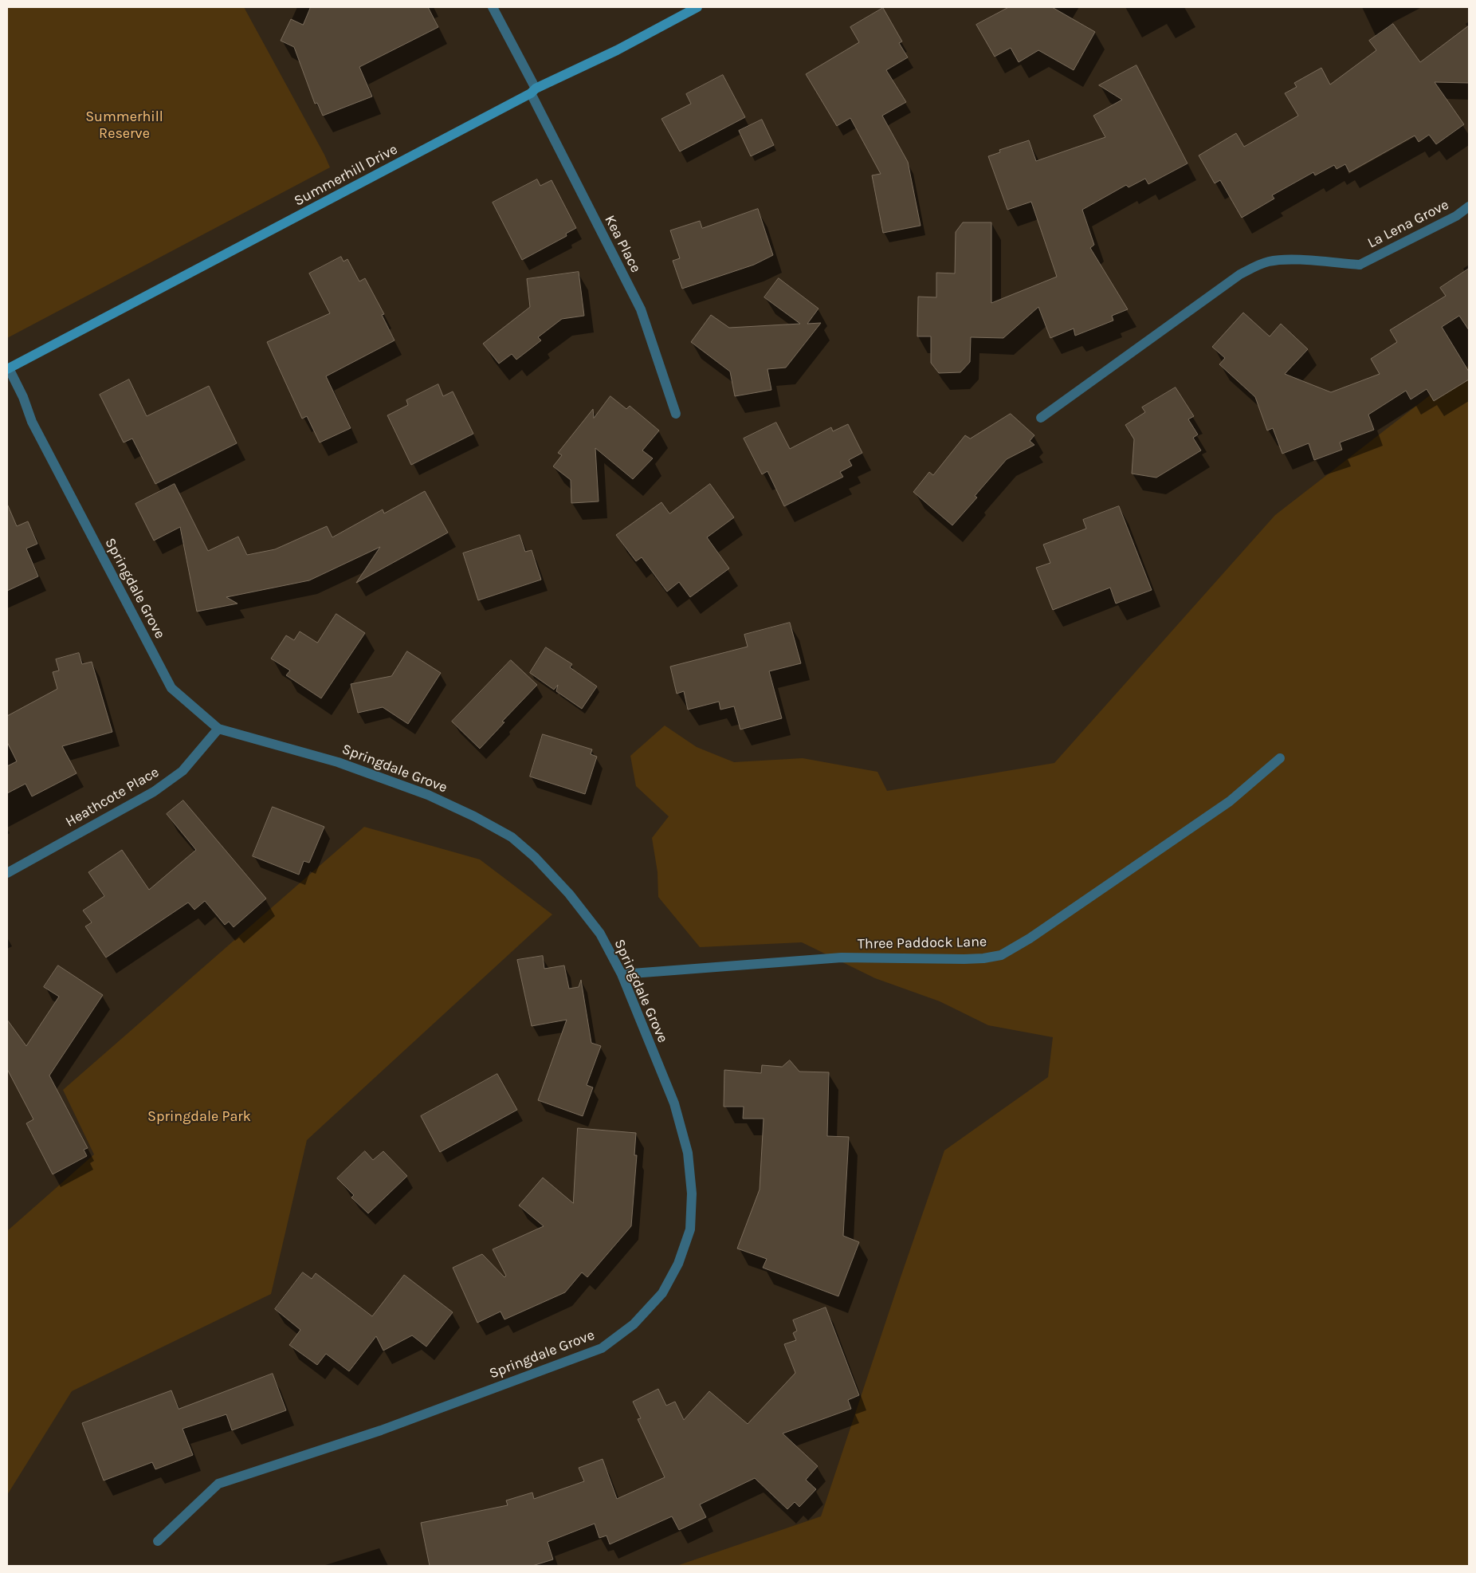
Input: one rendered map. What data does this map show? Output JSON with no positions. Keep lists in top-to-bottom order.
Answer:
{
  "streets": {
    "main road": ["Summerhill Drive"],
    "street": [
      "La Lena Grove",
      "Kea Place",
      "Springdale Grove",
      "Heathcote Place",
      "Three Paddock Lane"
    ]
  },
  "crossings": [
    ["Summerhill Drive", "Kea Place"],
    ["Summerhill Drive", "Springdale Grove"],
    ["Springdale Grove", "Heathcote Place"],
    ["Springdale Grove", "Three Paddock Lane"]
  ],
  "parks": ["Summerhill Reserve", "Springdale Park"]
}
